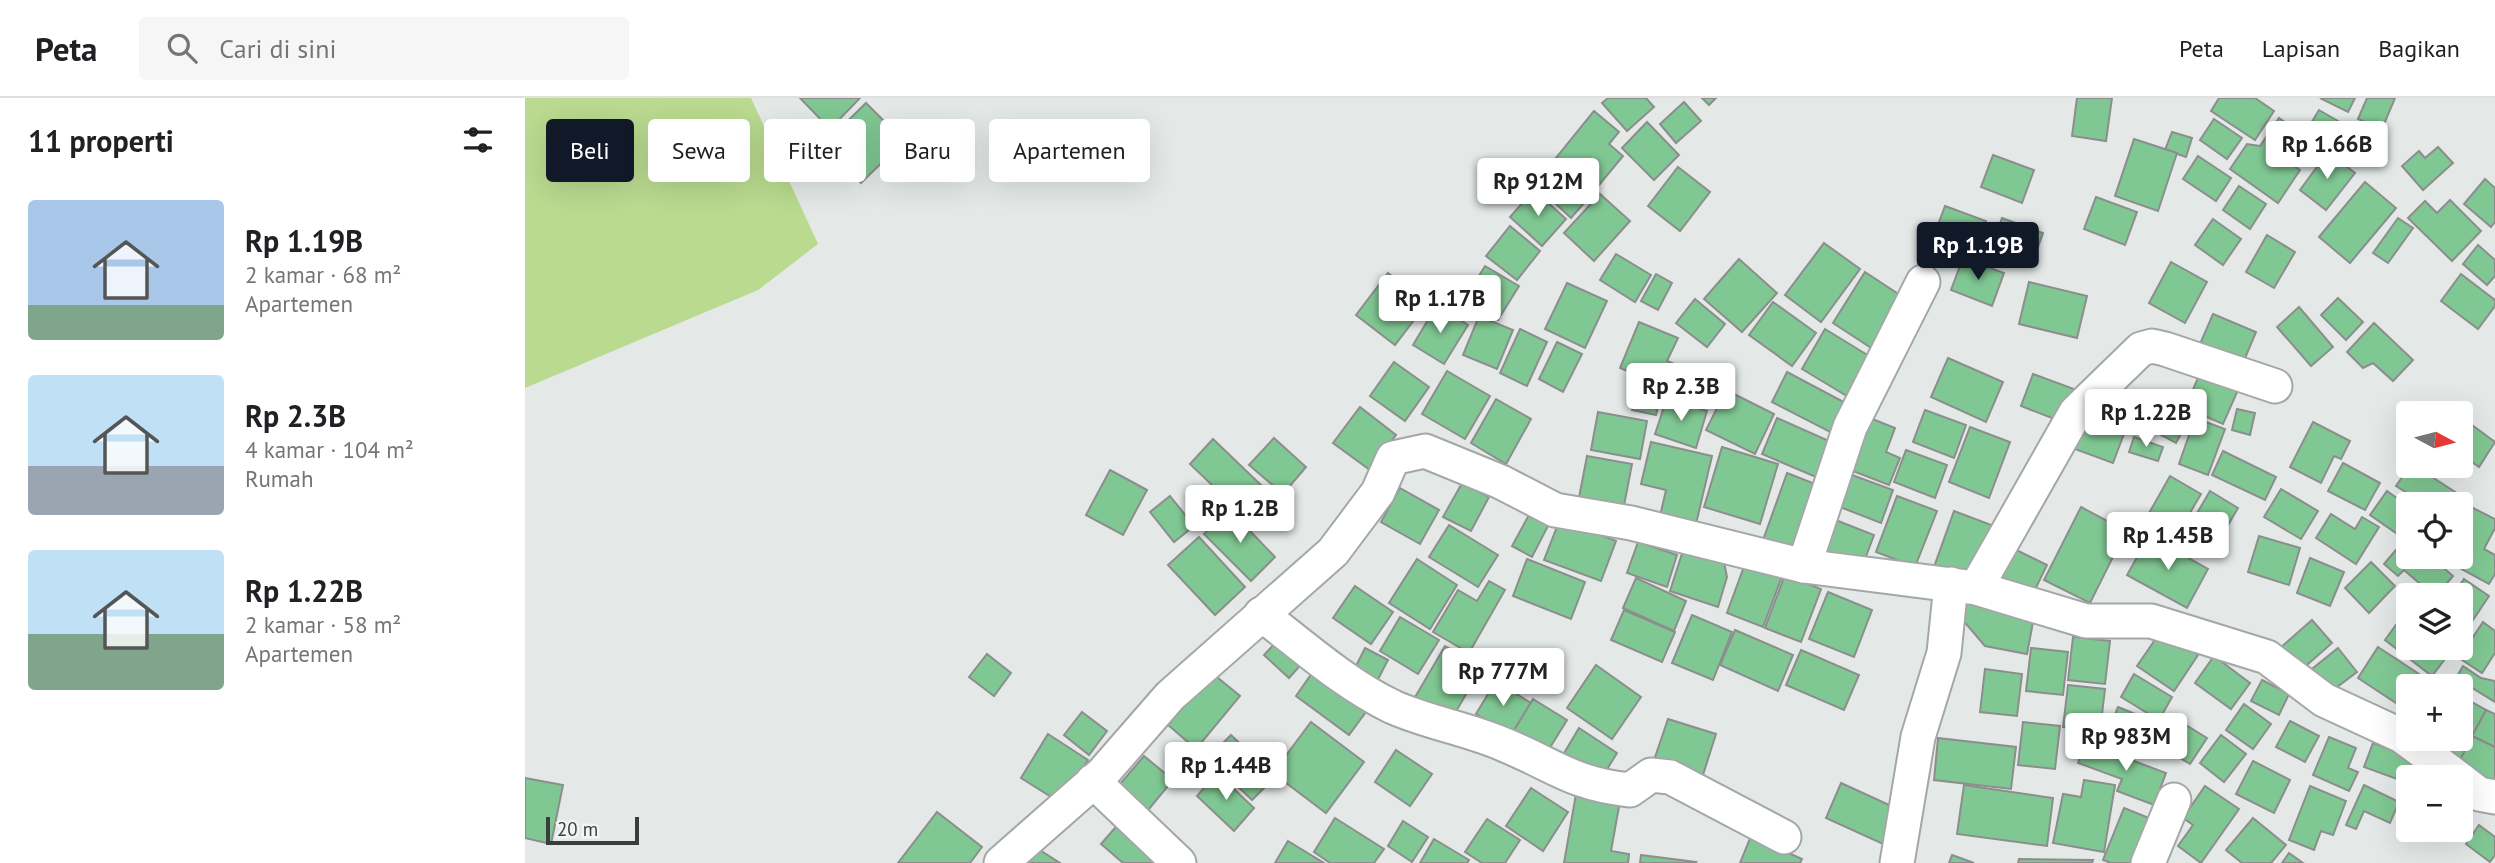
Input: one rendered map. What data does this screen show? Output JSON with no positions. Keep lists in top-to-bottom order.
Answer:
{
  "scale_bar": "20 m",
  "north": "right",
  "page": {
    "header": "Peta",
    "search": "Cari di sini",
    "nav": ["Peta", "Lapisan", "Bagikan"],
    "heading": "11 properti",
    "chip": [
      "Beli",
      "Sewa",
      "Filter",
      "Baru",
      "Apartemen"
    ],
    "price": [
      "Rp 1.66B",
      "Rp 912M",
      "Rp 1.19B",
      "Rp 1.17B",
      "Rp 2.3B",
      "Rp 1.22B",
      "Rp 1.2B",
      "Rp 1.45B",
      "Rp 777M",
      "Rp 983M",
      "Rp 1.44B"
    ],
    "list": [
      {
        "name": "Rp 1.19B",
        "note": "2 kamar · 68 m² · Apartemen"
      },
      {
        "name": "Rp 2.3B",
        "note": "4 kamar · 104 m² · Rumah"
      },
      {
        "name": "Rp 1.22B",
        "note": "2 kamar · 58 m² · Apartemen"
      }
    ],
    "map_buttons": ["+", "−"],
    "scale": "20 m"
  }
}
